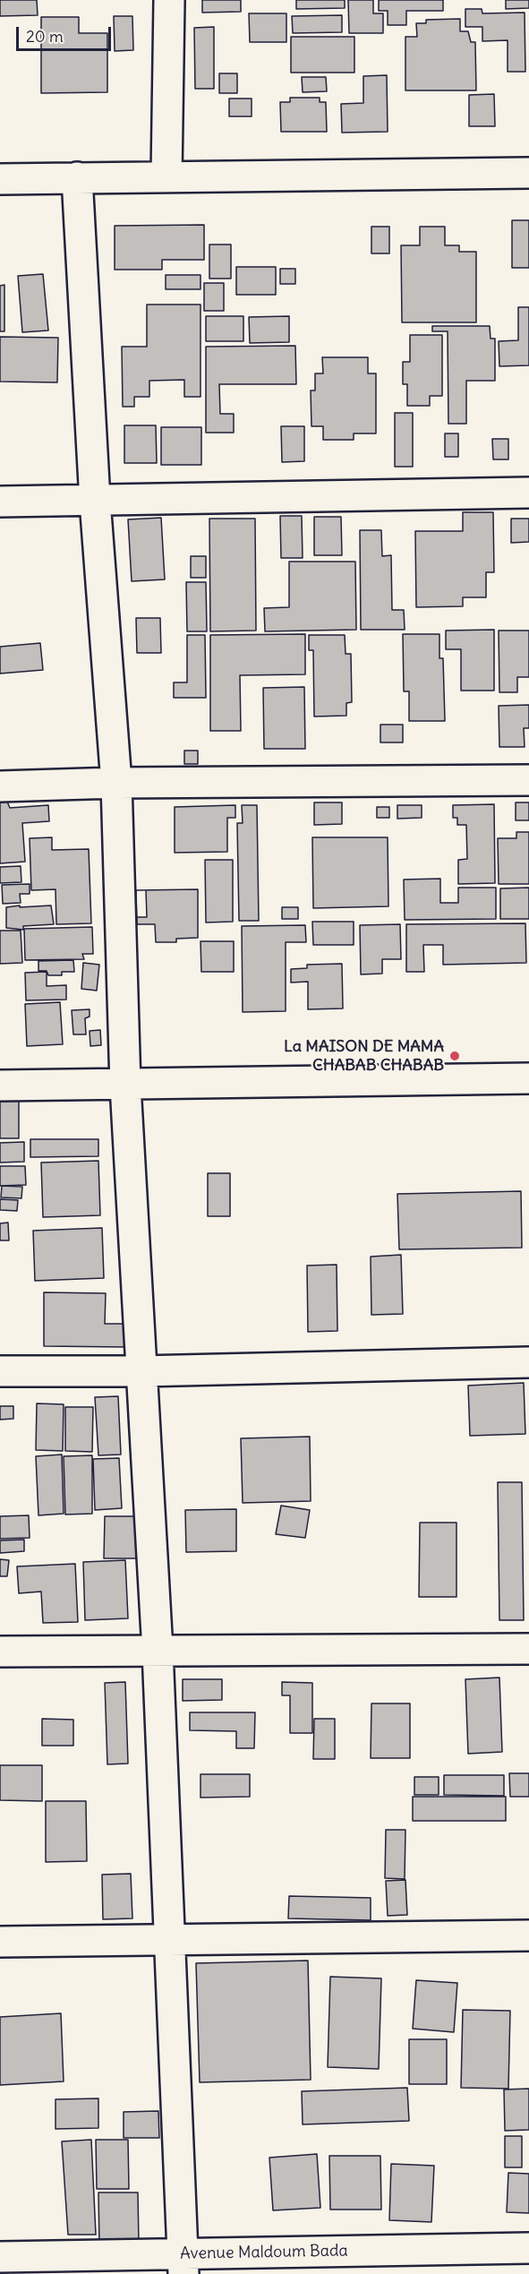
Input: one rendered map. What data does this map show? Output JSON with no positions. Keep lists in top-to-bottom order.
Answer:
{
  "streets": {
    "street": ["Avenue Maldoum Bada"]
  },
  "places": ["La MAISON DE MAMA CHABAB CHABAB"],
  "scale_bar": "20 m"
}
